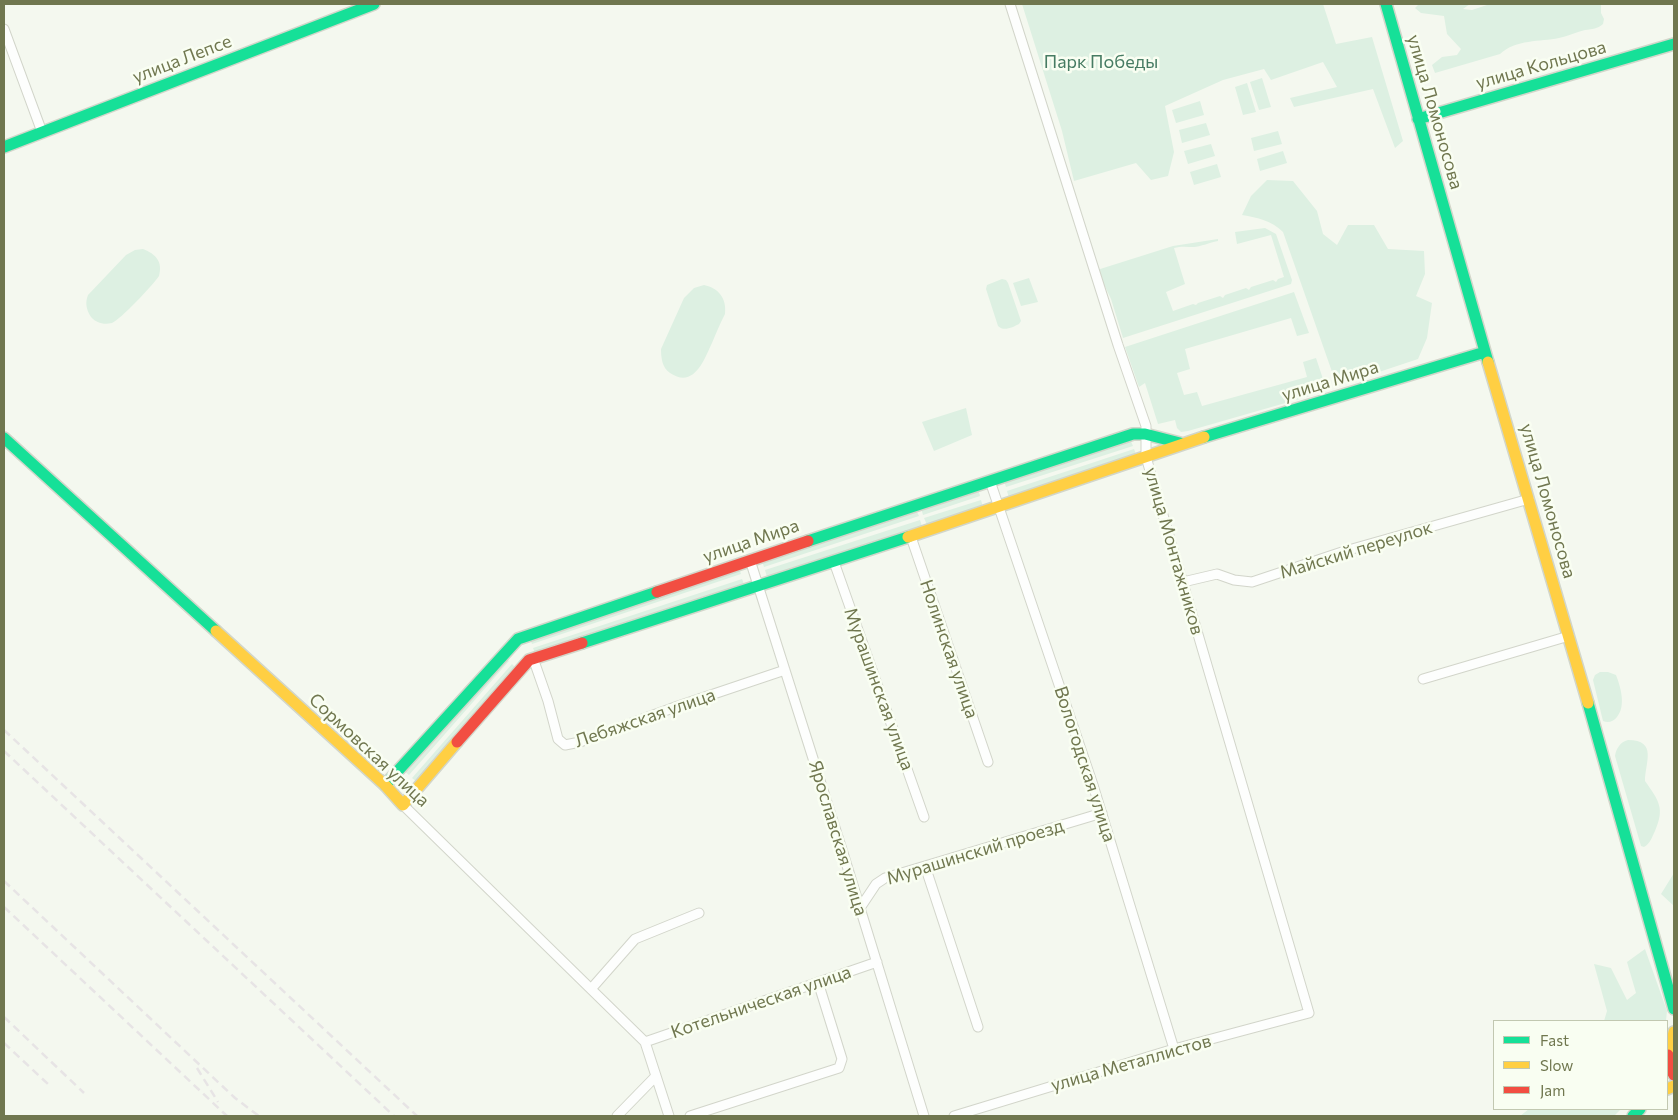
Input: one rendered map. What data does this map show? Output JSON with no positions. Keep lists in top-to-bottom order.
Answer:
{
  "streets": {
    "main road": [
      "улица Лепсе",
      "улица Кольцова",
      "улица Ломоносова",
      "улица Мира",
      "Сормовская улица"
    ],
    "street": [
      "Майский переулок",
      "улица Монтажников",
      "Нолинская улица",
      "Мурашинская улица",
      "Лебяжская улица",
      "Вологодская улица",
      "Ярославская улица",
      "Мурашинский проезд",
      "Котельническая улица",
      "улица Металлистов"
    ]
  },
  "crossings": [
    ["улица Кольцова", "улица Ломоносова"],
    ["улица Ломоносова", "улица Мира"],
    ["улица Ломоносова", "Майский переулок"],
    ["улица Мира", "улица Монтажников"],
    ["улица Мира", "Нолинская улица"],
    ["улица Мира", "Мурашинская улица"],
    ["улица Мира", "Лебяжская улица"],
    ["улица Мира", "Сормовская улица"],
    ["улица Мира", "Вологодская улица"],
    ["улица Мира", "Ярославская улица"],
    ["Майский переулок", "улица Монтажников"],
    ["улица Монтажников", "улица Металлистов"],
    ["Лебяжская улица", "Ярославская улица"],
    ["Сормовская улица", "Котельническая улица"],
    ["Вологодская улица", "Мурашинский проезд"],
    ["Вологодская улица", "улица Металлистов"],
    ["Ярославская улица", "Мурашинский проезд"],
    ["Ярославская улица", "Котельническая улица"]
  ],
  "parks": ["Парк Победы"],
  "legend": ["Fast", "Slow", "Jam"]
}
